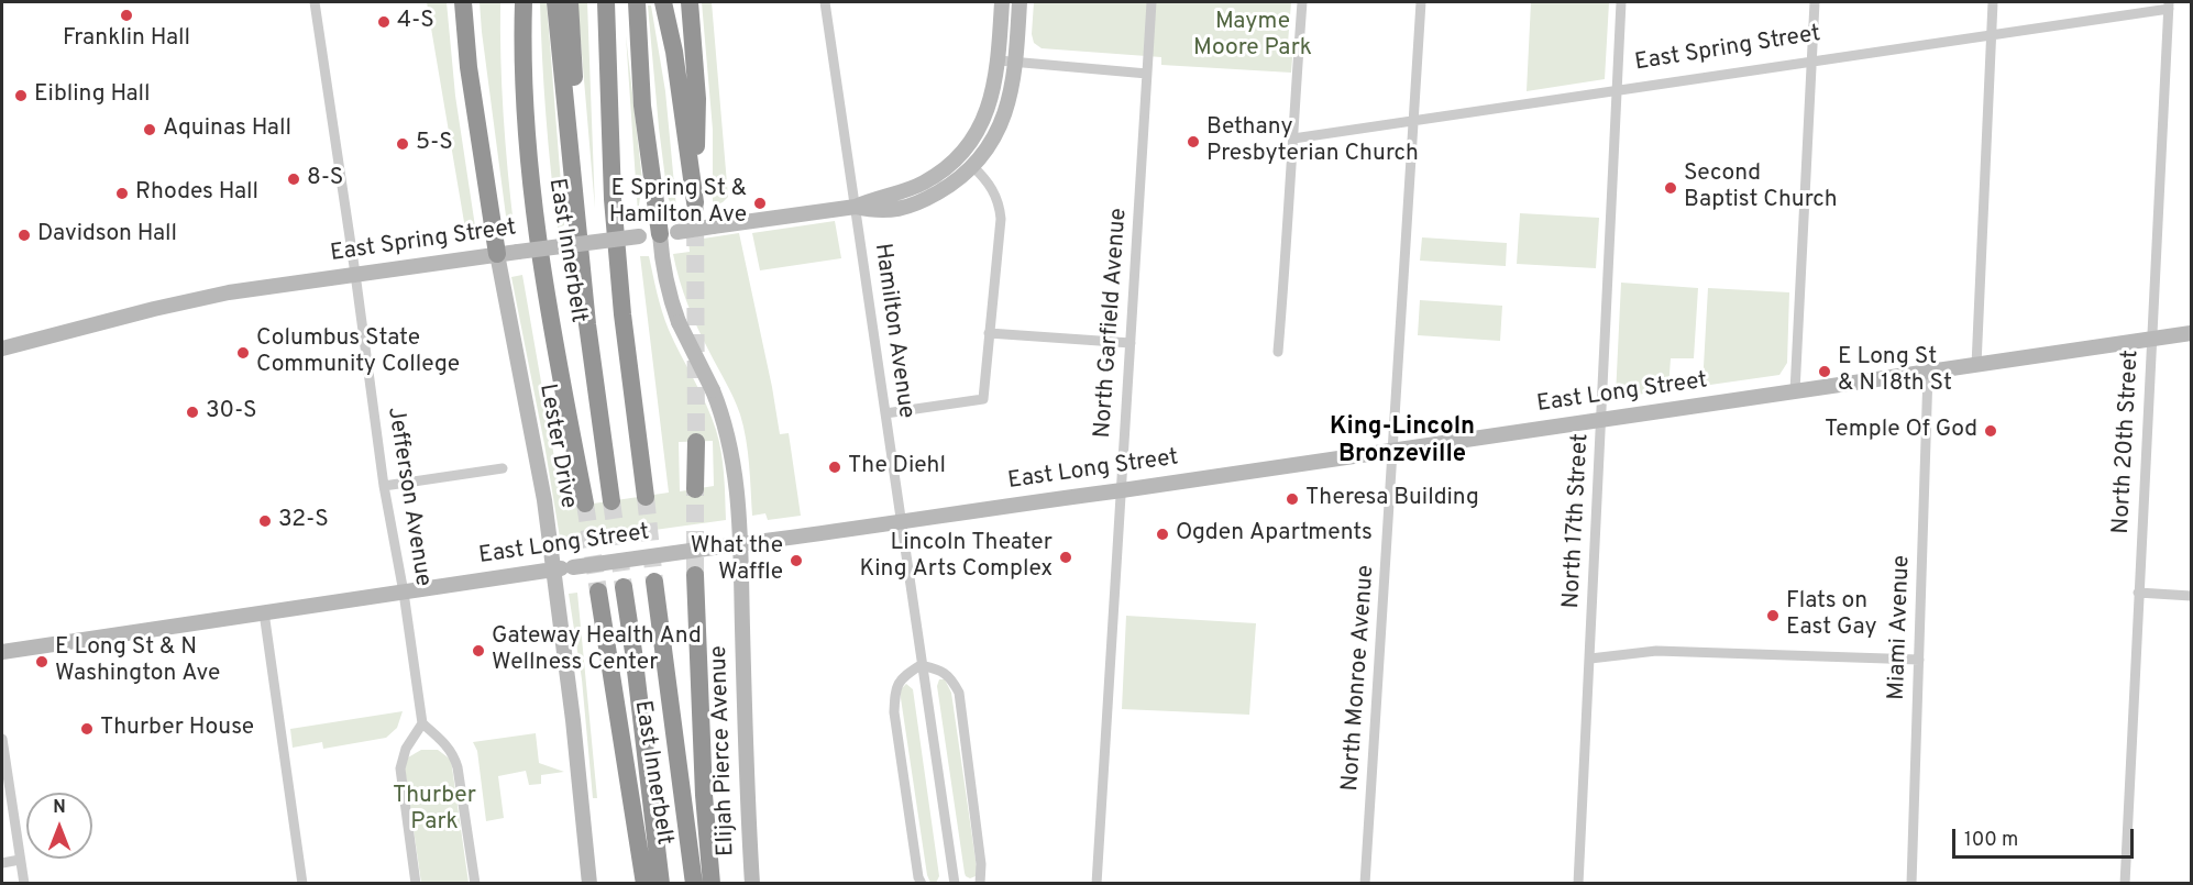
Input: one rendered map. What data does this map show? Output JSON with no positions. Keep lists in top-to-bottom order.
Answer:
{
  "streets": {
    "highway": ["East Innerbelt"],
    "street": [
      "East Spring Street",
      "North Garfield Avenue",
      "Hamilton Avenue",
      "East Long Street",
      "North 20th Street",
      "Lester Drive",
      "Jefferson Avenue",
      "North 17th Street",
      "Miami Avenue",
      "North Monroe Avenue",
      "Elijah Pierce Avenue"
    ]
  },
  "crossings": [
    ["East Spring Street", "Hamilton Avenue"],
    ["East Spring Street", "North 20th Street"],
    ["East Spring Street", "Lester Drive"],
    ["East Spring Street", "Jefferson Avenue"],
    ["East Spring Street", "North 17th Street"],
    ["East Spring Street", "North Monroe Avenue"],
    ["East Spring Street", "Elijah Pierce Avenue"],
    ["North Garfield Avenue", "East Long Street"],
    ["Hamilton Avenue", "East Long Street"],
    ["East Long Street", "North 20th Street"],
    ["East Long Street", "Lester Drive"],
    ["East Long Street", "Jefferson Avenue"],
    ["East Long Street", "North 17th Street"],
    ["East Long Street", "Miami Avenue"],
    ["East Long Street", "North Monroe Avenue"],
    ["East Long Street", "Elijah Pierce Avenue"]
  ],
  "districts": ["King-Lincoln Bronzeville"],
  "parks": ["Mayme Moore Park", "Thurber Park"],
  "places": [
    "Franklin Hall",
    "4-S",
    "Eibling Hall",
    "Aquinas Hall",
    "Bethany Presbyterian Church",
    "5-S",
    "8-S",
    "Second Baptist Church",
    "Rhodes Hall",
    "E Spring St & Hamilton Ave",
    "Davidson Hall",
    "Columbus State Community College",
    "E Long St & N 18th St",
    "30-S",
    "Temple Of God",
    "The Diehl",
    "Theresa Building",
    "32-S",
    "Ogden Apartments",
    "Lincoln Theater King Arts Complex",
    "What the Waffle",
    "Flats on East Gay",
    "Gateway Health And Wellness Center",
    "E Long St & N Washington Ave",
    "Thurber House"
  ],
  "scale_bar": "100 m",
  "north": "top"
}
